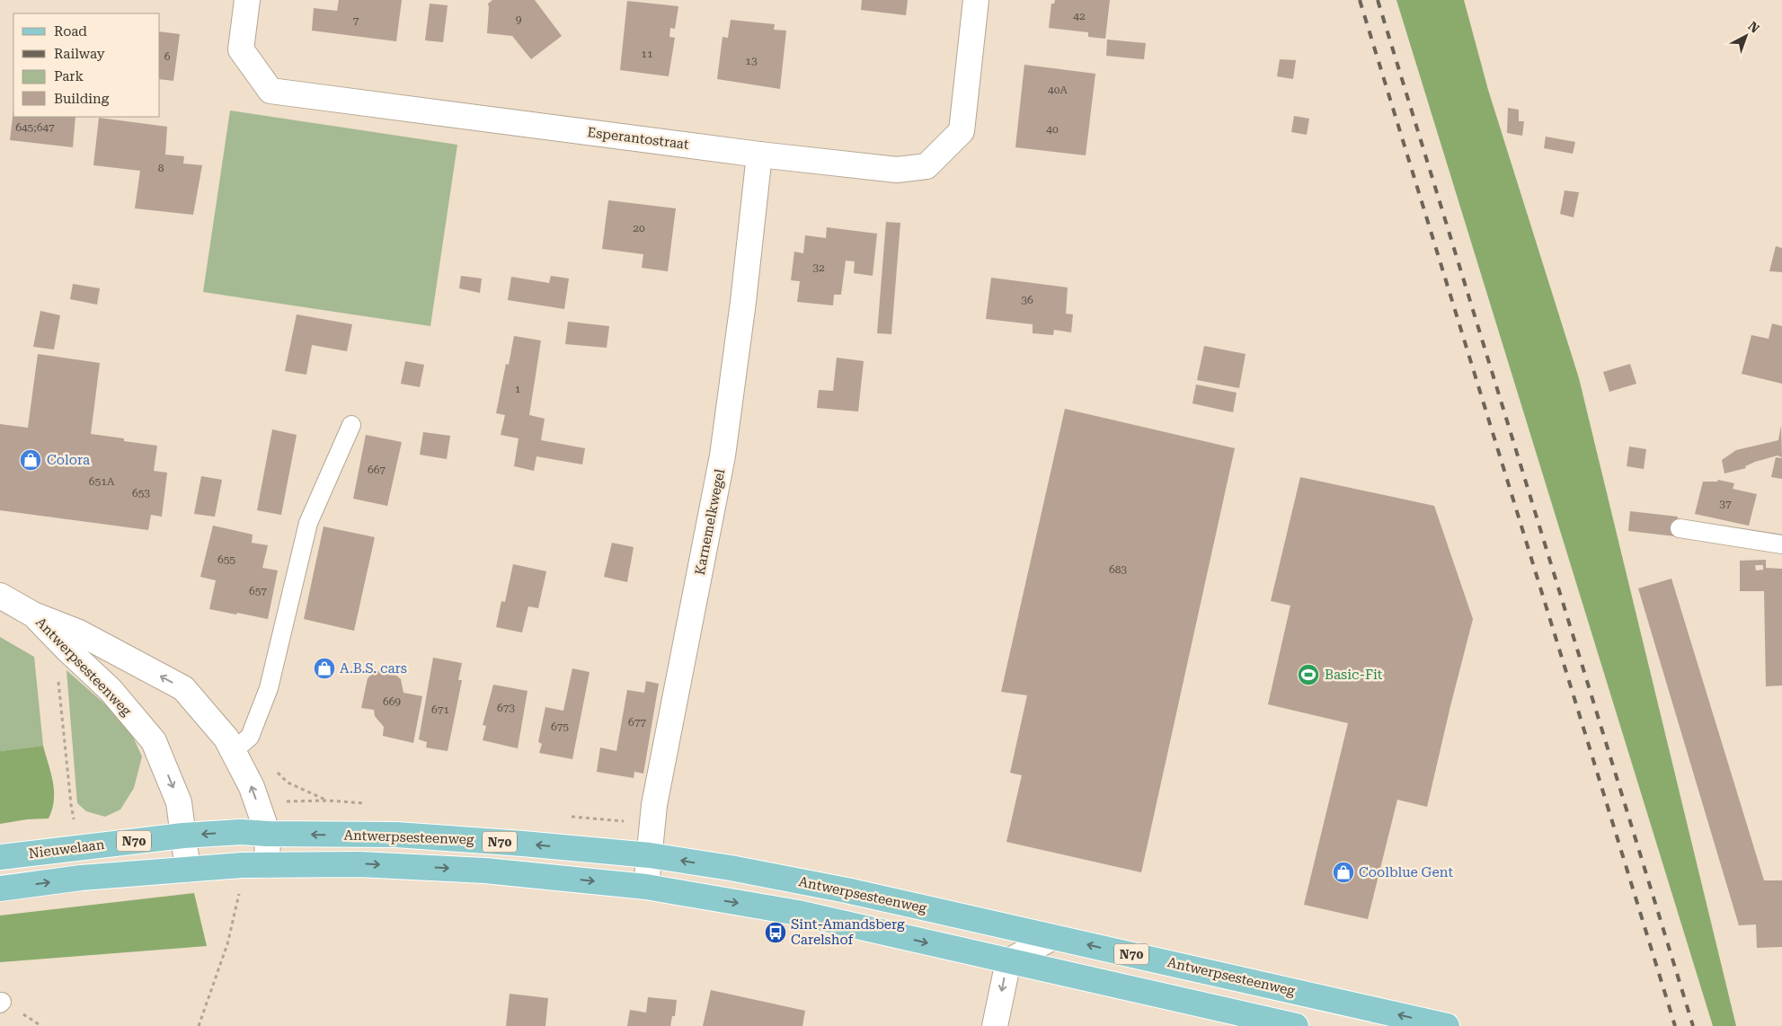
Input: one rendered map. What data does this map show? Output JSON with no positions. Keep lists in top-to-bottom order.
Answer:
{
  "streets": {
    "main road": ["Antwerpsesteenweg", "N70", "Nieuwelaan"],
    "street": ["Esperantostraat", "Karnemelkwegel"]
  },
  "crossings": [
    ["Esperantostraat", "Karnemelkwegel"],
    ["Karnemelkwegel", "Antwerpsesteenweg"],
    ["Karnemelkwegel", "N70"],
    ["Antwerpsesteenweg", "N70"],
    ["Antwerpsesteenweg", "Nieuwelaan"]
  ],
  "places": {
    "shop": ["Colora", "A.B.S. cars", "Coolblue Gent"],
    "sports": ["Basic-Fit"],
    "bus stop": ["Sint-Amandsberg Carelshof"]
  },
  "house_numbers": [
    "42",
    "9",
    "7",
    "11",
    "6",
    "13",
    "40A",
    "645;647",
    "40",
    "8",
    "20",
    "32",
    "36",
    "1",
    "667",
    "651A",
    "653",
    "37",
    "655",
    "683",
    "657",
    "669",
    "673",
    "671",
    "677",
    "675"
  ],
  "legend": [
    "Road",
    "Railway",
    "Park",
    "Building"
  ],
  "north": "top right"
}
